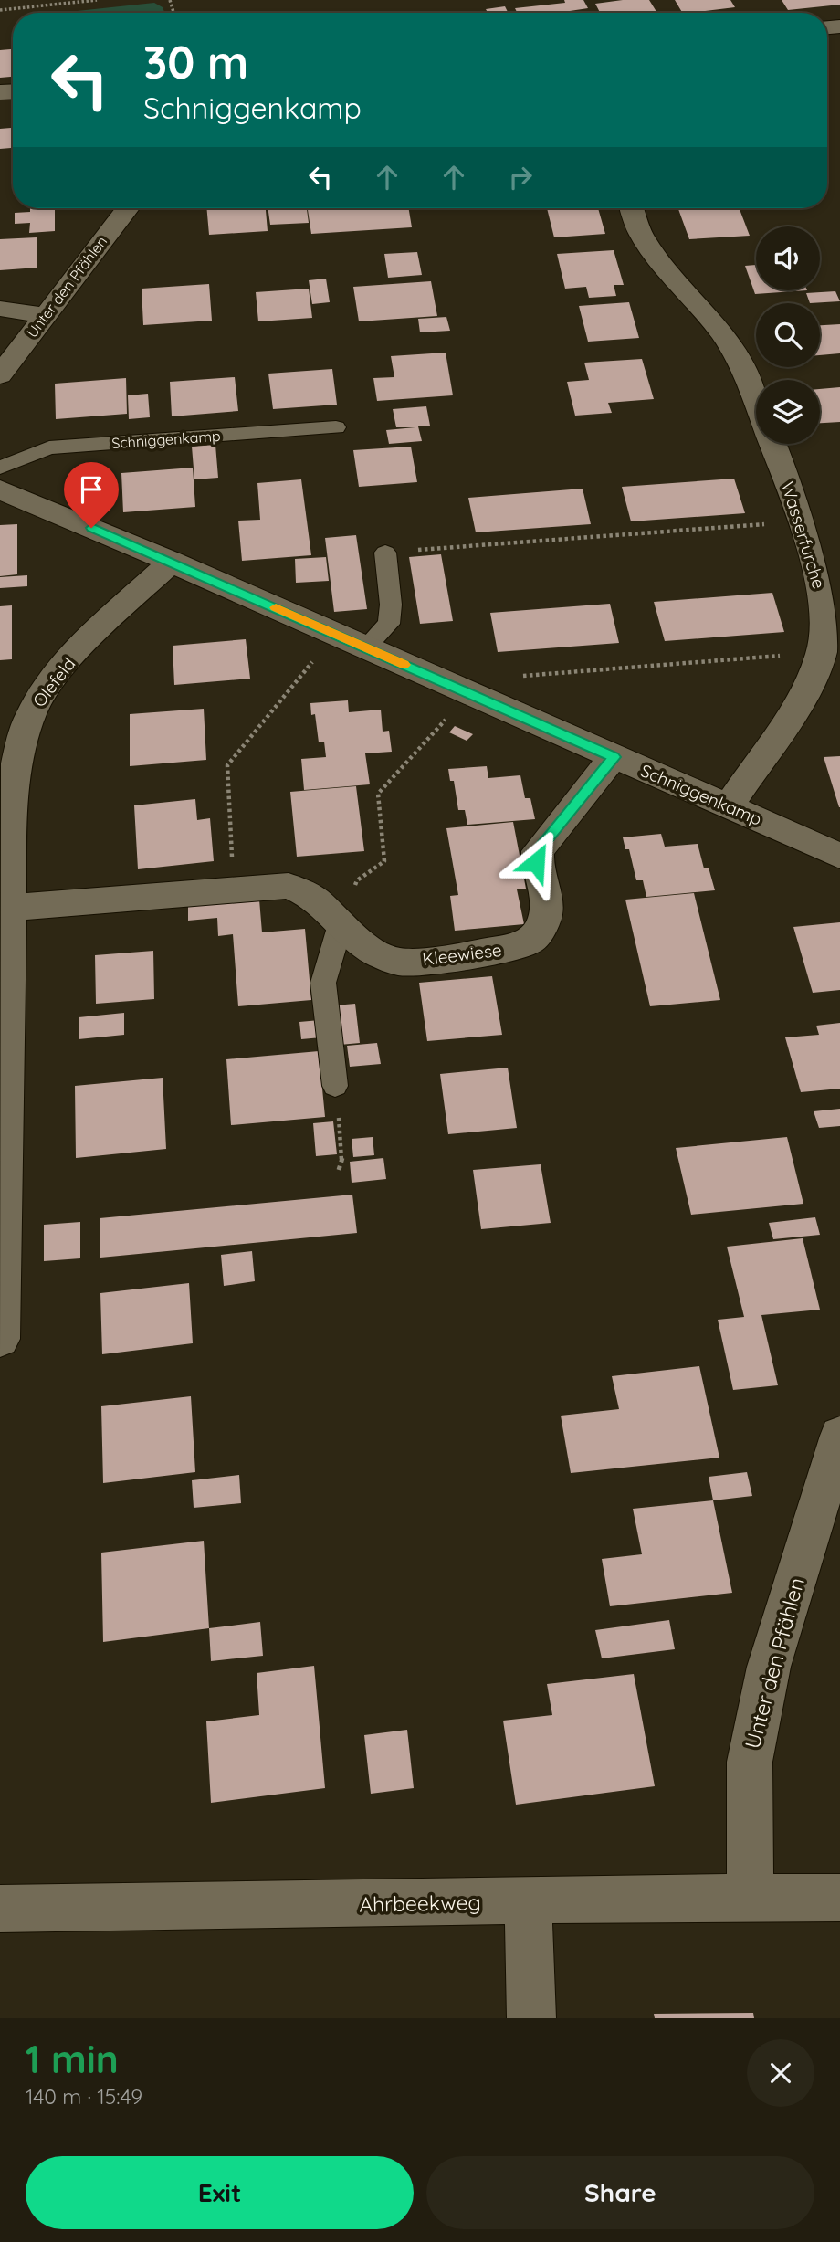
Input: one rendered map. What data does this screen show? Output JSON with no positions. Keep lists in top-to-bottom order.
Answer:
{
  "streets": {
    "street": [
      "Unter den Pfählen",
      "Schniggenkamp",
      "Wasserfurche",
      "Olefeld",
      "Kleewiese",
      "Ahrbeekweg"
    ]
  },
  "crossings": [
    ["Unter den Pfählen", "Ahrbeekweg"],
    ["Schniggenkamp", "Wasserfurche"],
    ["Schniggenkamp", "Olefeld"],
    ["Schniggenkamp", "Kleewiese"],
    ["Olefeld", "Kleewiese"]
  ],
  "page": {
    "turn": ["30 m", "Schniggenkamp"],
    "heading": ["1 min", "140 m · 15:49"],
    "buttons": ["Exit", "Share"]
  }
}
